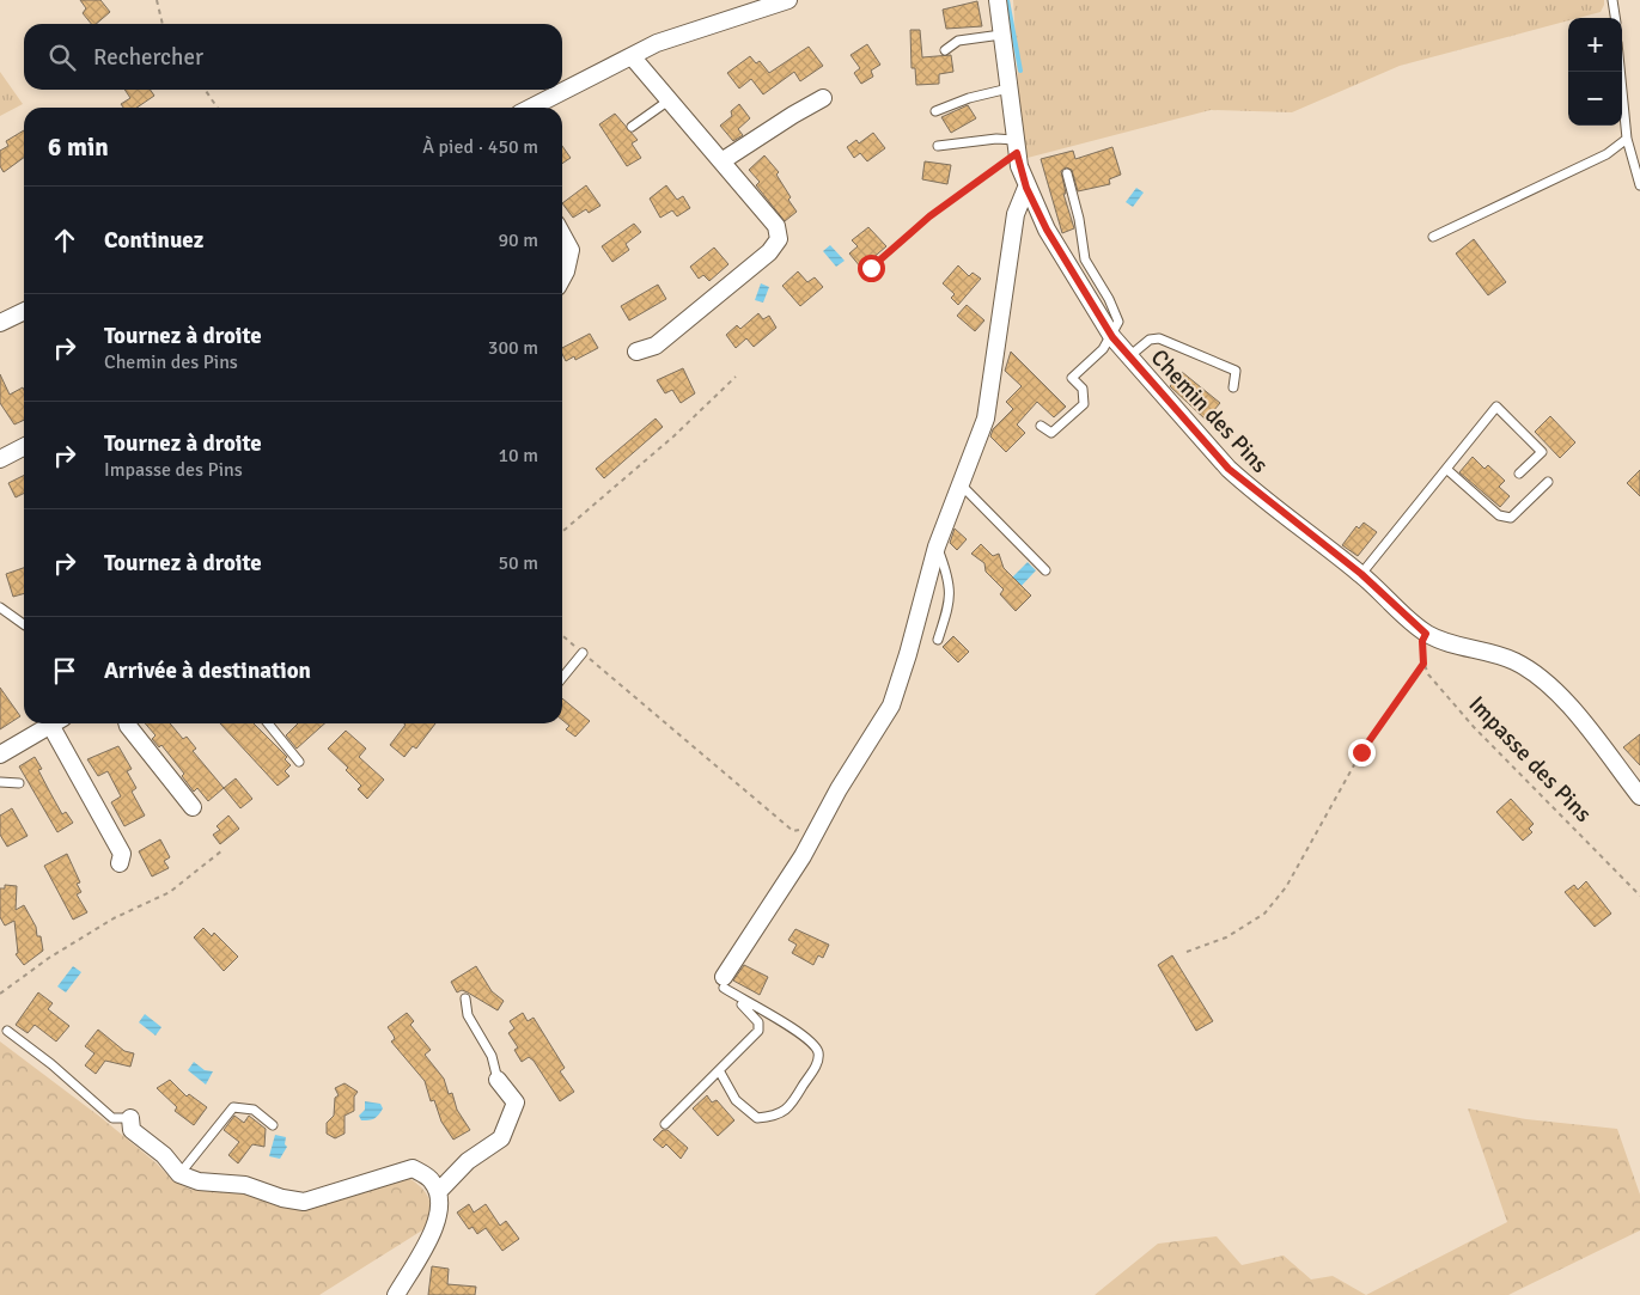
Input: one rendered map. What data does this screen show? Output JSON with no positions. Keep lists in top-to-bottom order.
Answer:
{
  "streets": {
    "street": ["Chemin des Pins"],
    "path": ["Impasse des Pins"]
  },
  "page": {
    "map_buttons": ["+", "−"],
    "search": "Rechercher",
    "heading": ["6 min", "À pied · 450 m"],
    "list": [
      ["Continuez", "90 m"],
      ["Tournez à droite", "Chemin des Pins", "300 m"],
      ["Tournez à droite", "Impasse des Pins", "10 m"],
      ["Tournez à droite", "50 m"],
      "Arrivée à destination"
    ]
  }
}
